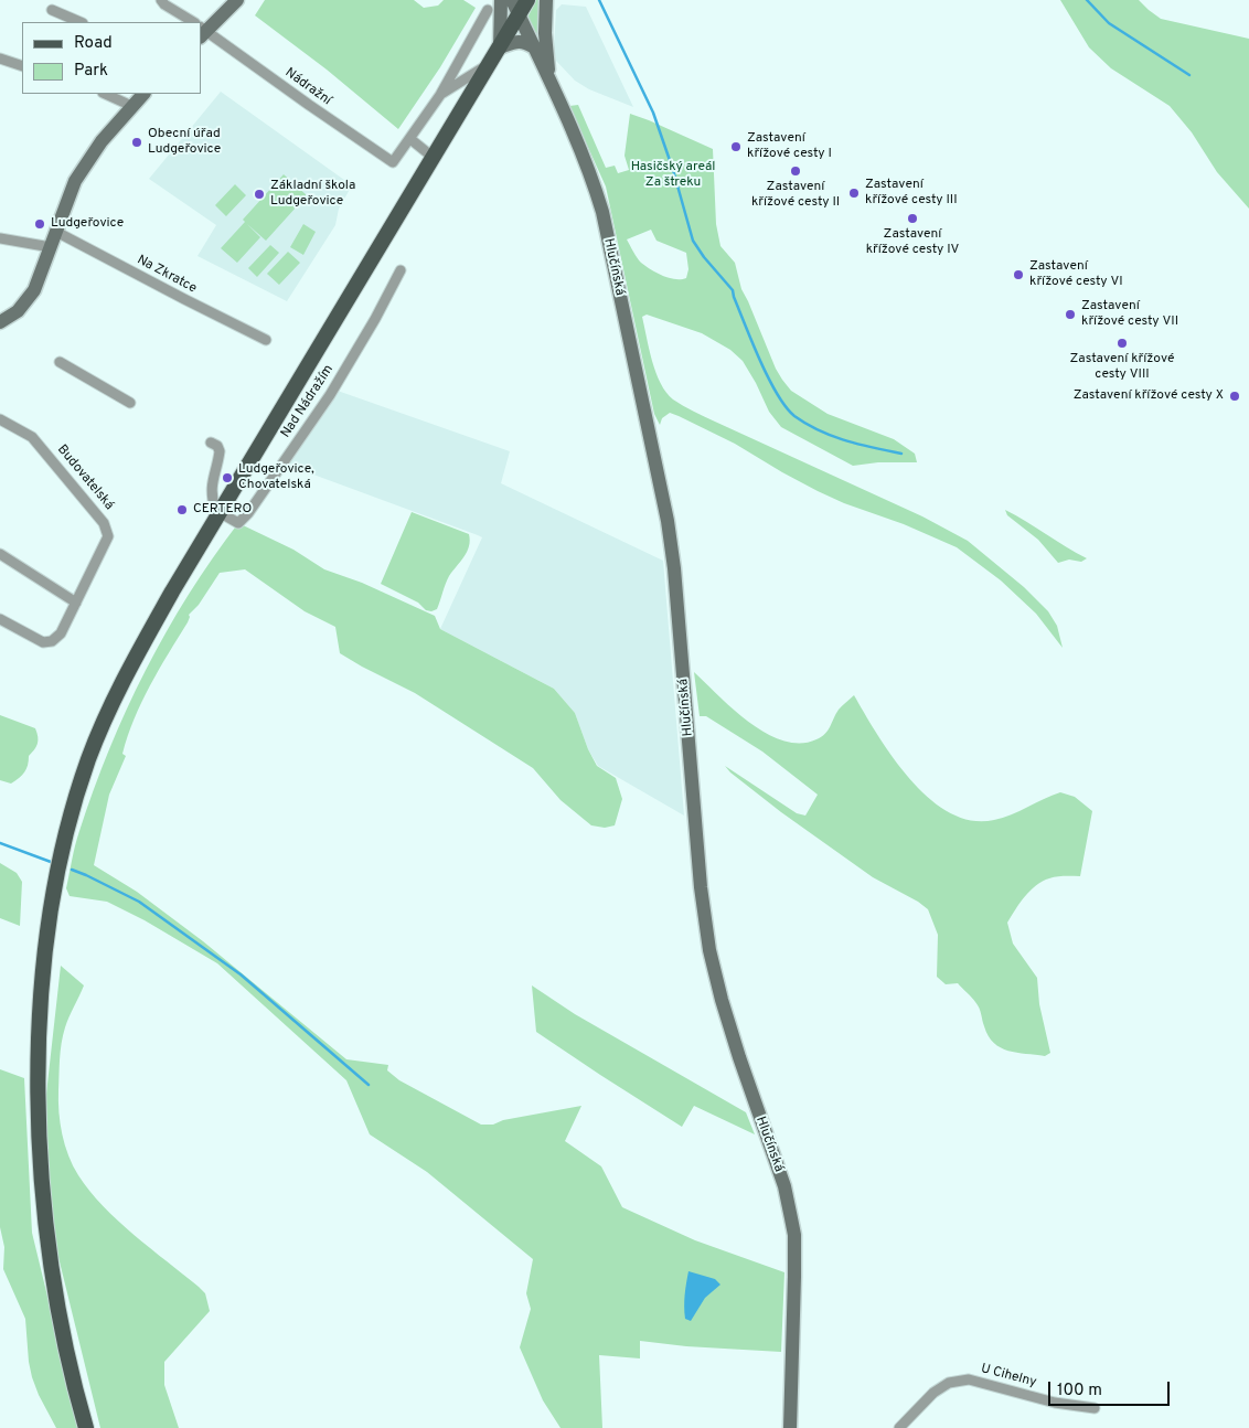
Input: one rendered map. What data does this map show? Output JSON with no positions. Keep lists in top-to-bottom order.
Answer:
{
  "streets": {
    "street": [
      "Nádražní",
      "Hlučínská",
      "Na Zkratce",
      "Nad Nádražím",
      "Budovatelská",
      "U Cihelny"
    ]
  },
  "parks": ["Hasičský areál Za štreku"],
  "places": [
    "Obecní úřad Ludgeřovice",
    "Zastavení křížové cesty I",
    "Zastavení křížové cesty II",
    "Zastavení křížové cesty III",
    "Základní škola Ludgeřovice",
    "Zastavení křížové cesty IV",
    "Ludgeřovice",
    "Zastavení křížové cesty VI",
    "Zastavení křížové cesty VII",
    "Zastavení křížové cesty VIII",
    "Zastavení křížové cesty X",
    "Ludgeřovice, Chovatelská",
    "CERTERO"
  ],
  "legend": ["Road", "Park"],
  "scale_bar": "100 m"
}
